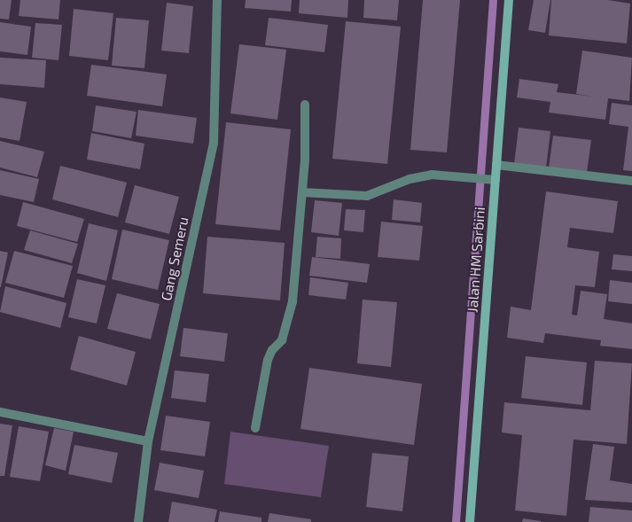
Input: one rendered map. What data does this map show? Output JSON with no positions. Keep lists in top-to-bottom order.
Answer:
{
  "streets": {
    "main road": ["Jalan HM Sarbini"],
    "street": ["Gang Semeru"]
  }
}
